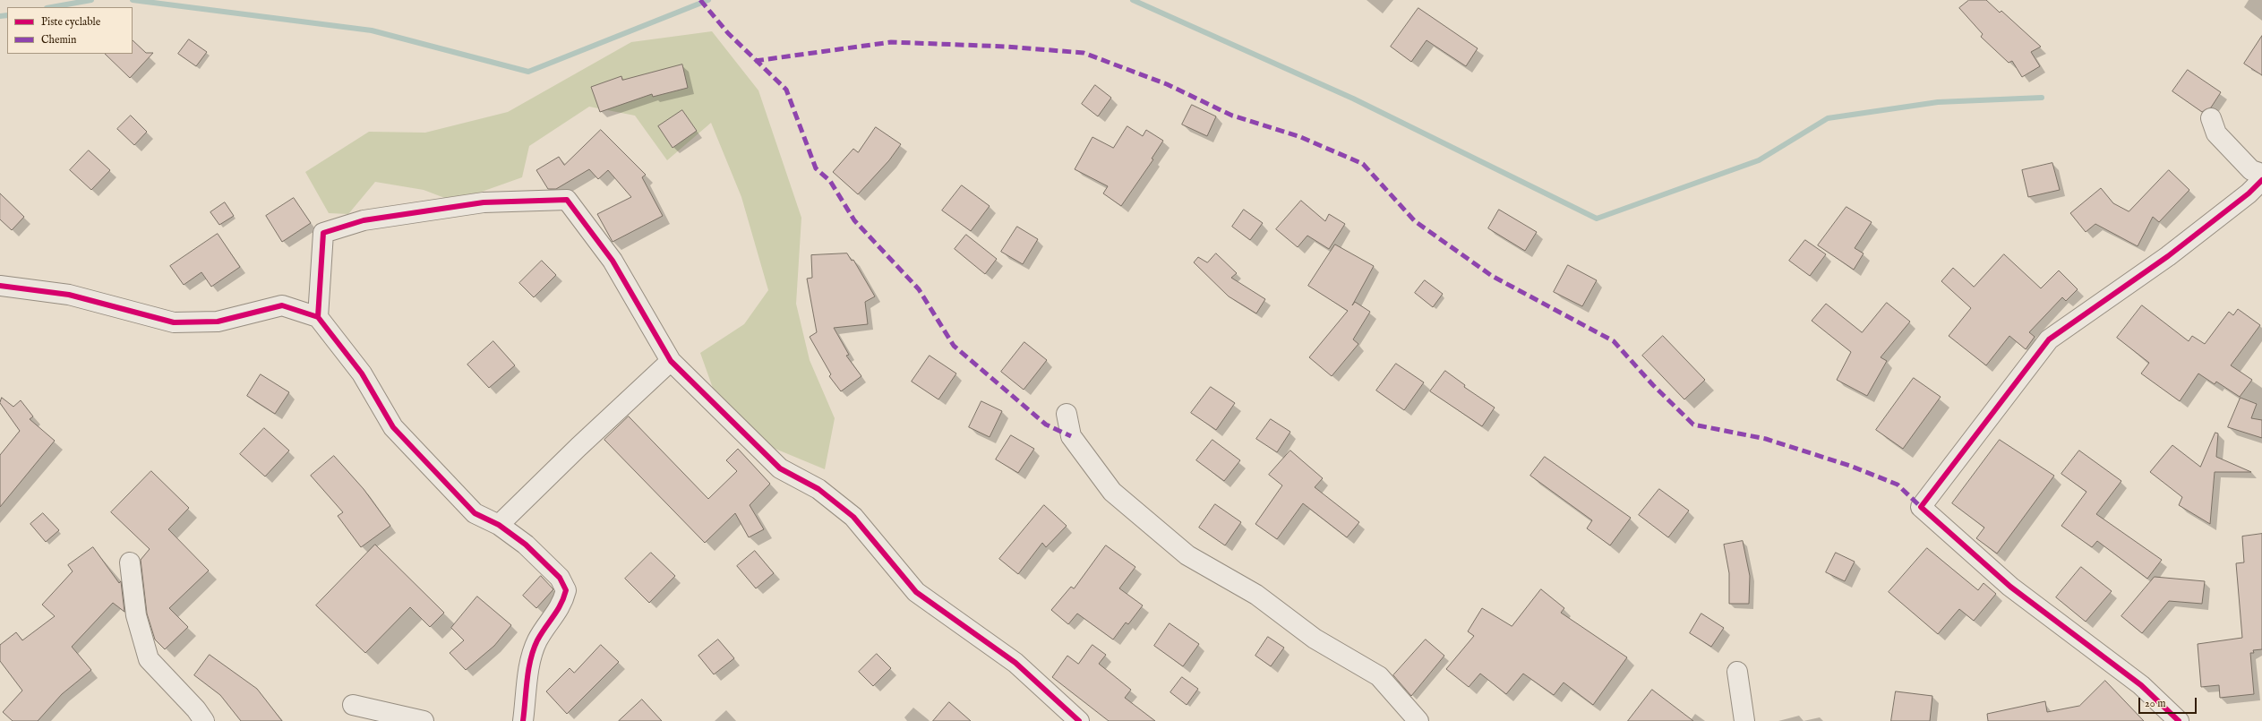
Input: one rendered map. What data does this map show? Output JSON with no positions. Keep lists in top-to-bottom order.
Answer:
{
  "legend": ["Piste cyclable", "Chemin"],
  "scale_bar": "20 m"
}
